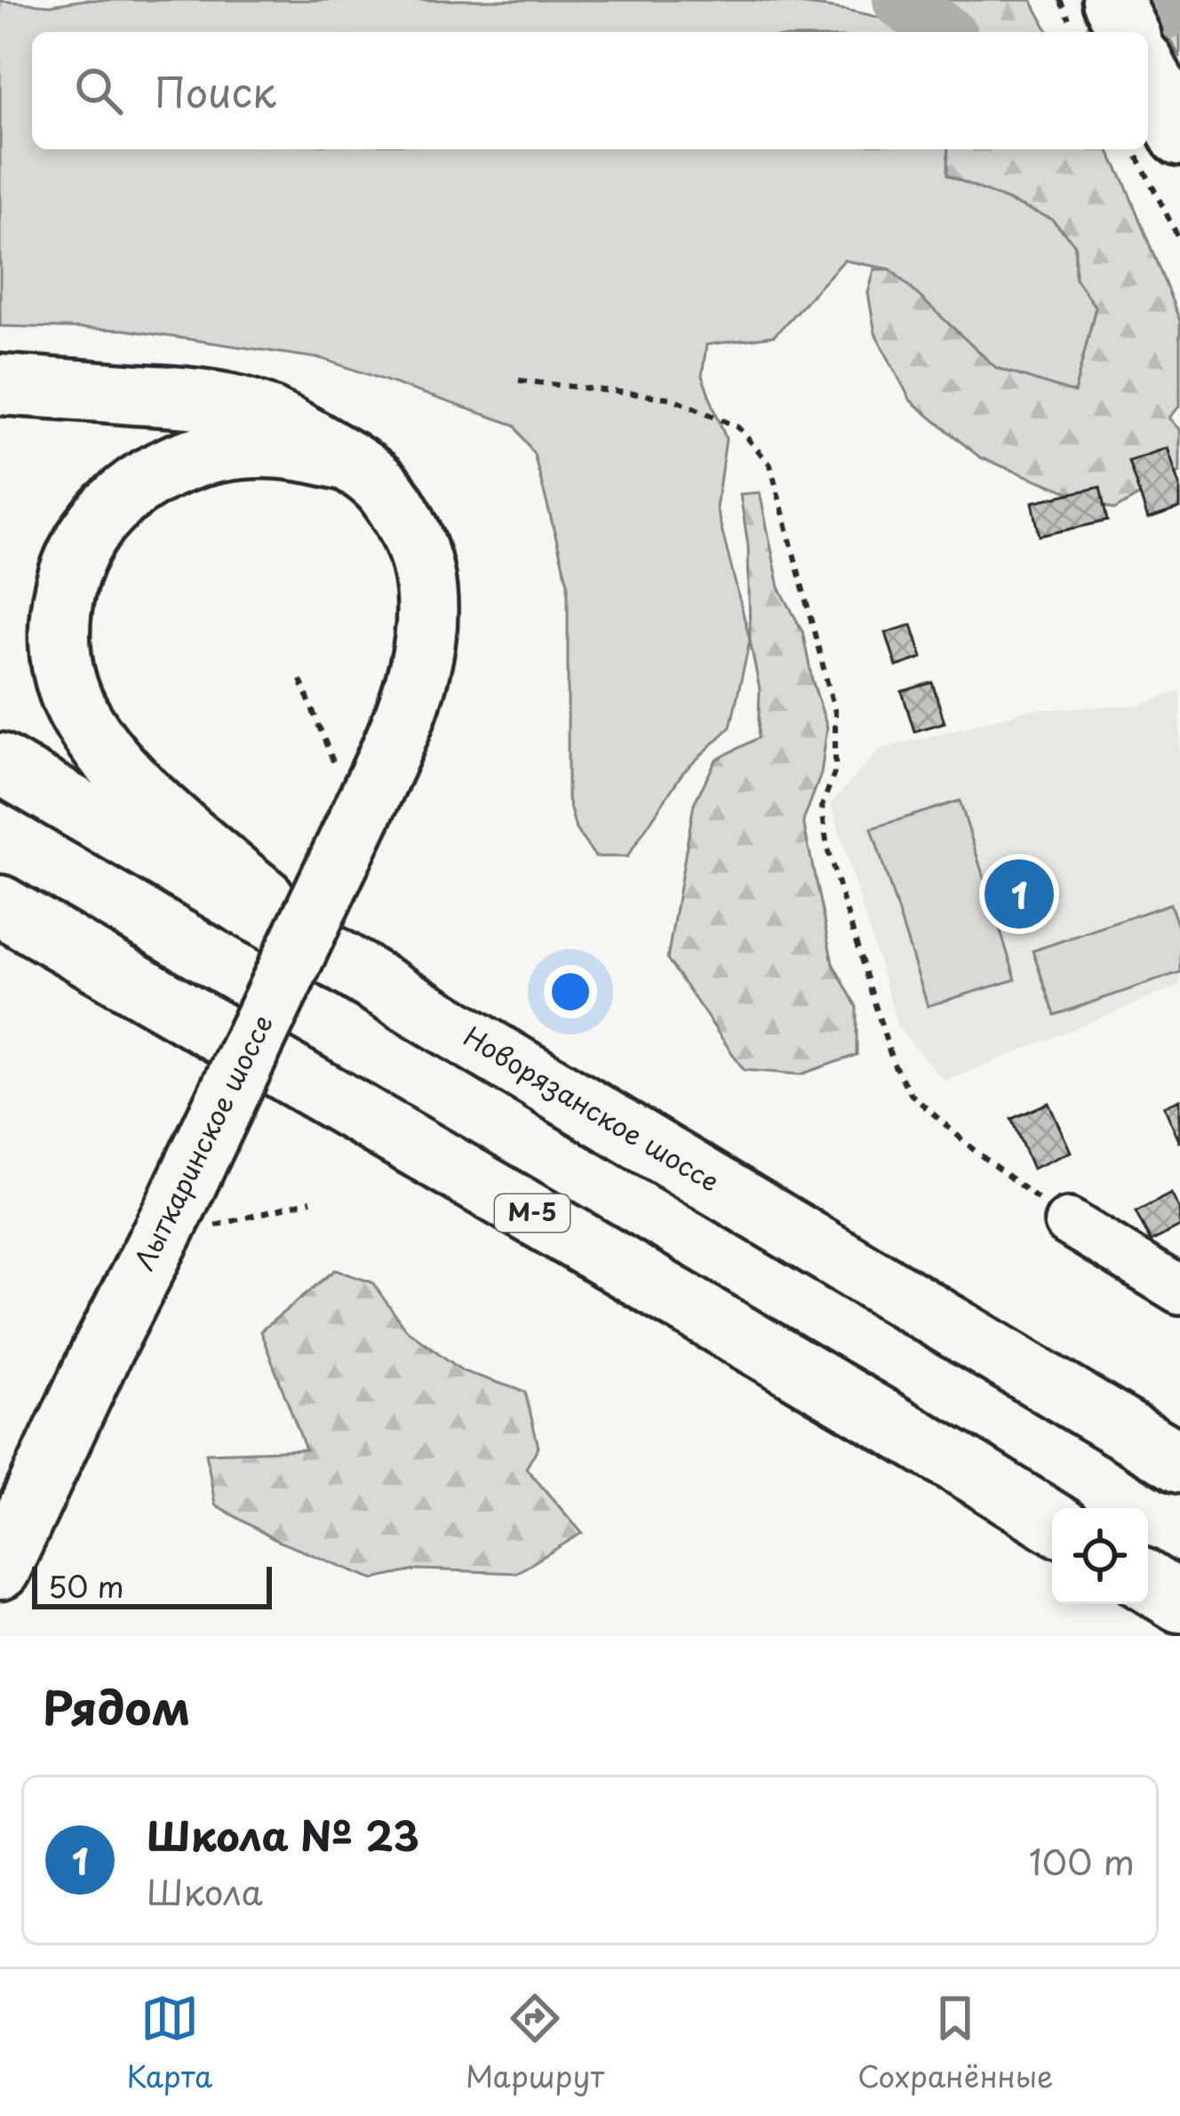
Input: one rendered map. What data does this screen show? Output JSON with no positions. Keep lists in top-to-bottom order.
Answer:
{
  "streets": {
    "main road": ["Новорязанское шоссе", "Лыткаринское шоссе", "М-5"]
  },
  "crossings": [
    ["Новорязанское шоссе", "Лыткаринское шоссе"]
  ],
  "scale_bar": "50 m",
  "page": {
    "search": "Поиск",
    "pins": "1",
    "scale": "50 m",
    "heading": "Рядом",
    "list": [
      {
        "mark": "1",
        "name": "Школа № 23",
        "note": "Школа",
        "value": "100 m"
      }
    ],
    "nav": ["Карта", "Маршрут", "Сохранённые"]
  }
}
